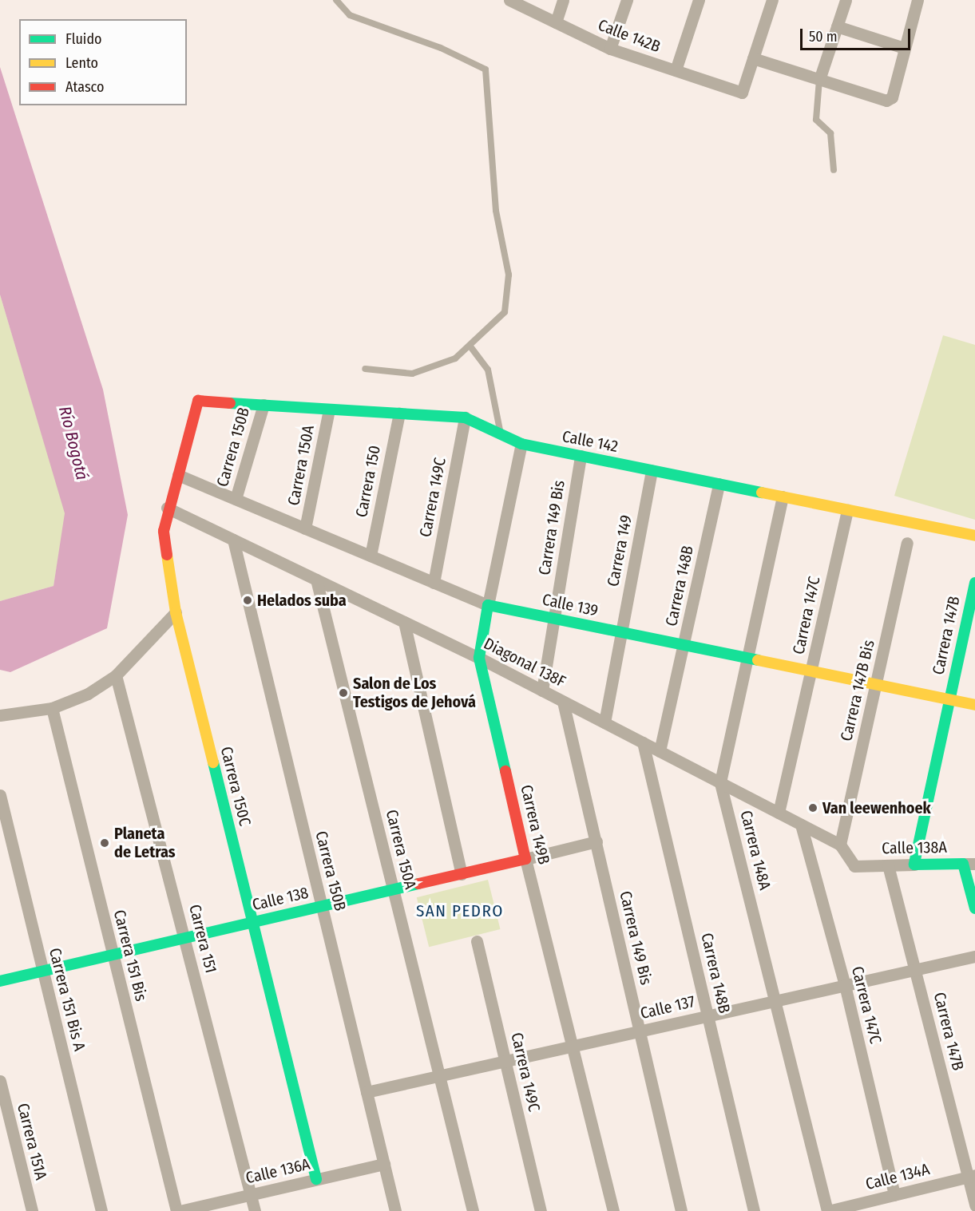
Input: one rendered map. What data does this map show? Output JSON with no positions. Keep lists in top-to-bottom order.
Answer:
{
  "streets": {
    "street": [
      "Calle 142B",
      "Calle 142",
      "Carrera 150B",
      "Carrera 150A",
      "Carrera 150",
      "Carrera 149C",
      "Carrera 149 Bis",
      "Carrera 149",
      "Carrera 148B",
      "Calle 139",
      "Carrera 147C",
      "Carrera 147B",
      "Diagonal 138F",
      "Carrera 147B Bis",
      "Carrera 150C",
      "Carrera 149B",
      "Calle 138A",
      "Carrera 148A",
      "Calle 138",
      "Carrera 151",
      "Carrera 151 Bis",
      "Carrera 151 Bis A",
      "Calle 137",
      "Carrera 151A",
      "Calle 136A",
      "Calle 134A"
    ]
  },
  "crossings": [
    ["Calle 142", "Carrera 150B"],
    ["Calle 142", "Carrera 150A"],
    ["Calle 142", "Carrera 150"],
    ["Calle 142", "Carrera 149C"],
    ["Calle 142", "Carrera 149 Bis"],
    ["Calle 142", "Carrera 149"],
    ["Calle 142", "Carrera 148B"],
    ["Calle 142", "Carrera 147C"],
    ["Calle 142", "Carrera 150C"],
    ["Calle 142", "Carrera 149B"],
    ["Calle 142", "Carrera 148A"],
    ["Carrera 150B", "Calle 139"],
    ["Carrera 150B", "Diagonal 138F"],
    ["Carrera 150B", "Calle 138"],
    ["Carrera 150B", "Calle 137"],
    ["Carrera 150B", "Calle 136A"],
    ["Carrera 150A", "Calle 139"],
    ["Carrera 150A", "Diagonal 138F"],
    ["Carrera 150A", "Calle 138"],
    ["Carrera 150A", "Calle 137"],
    ["Carrera 150", "Calle 139"],
    ["Carrera 149C", "Calle 139"],
    ["Carrera 149C", "Calle 137"],
    ["Carrera 149 Bis", "Calle 139"],
    ["Carrera 149 Bis", "Diagonal 138F"],
    ["Carrera 149 Bis", "Calle 138"],
    ["Carrera 149 Bis", "Calle 137"],
    ["Carrera 149", "Calle 139"],
    ["Carrera 149", "Diagonal 138F"],
    ["Carrera 148B", "Calle 139"],
    ["Carrera 148B", "Diagonal 138F"],
    ["Carrera 148B", "Calle 137"],
    ["Calle 139", "Carrera 147C"],
    ["Calle 139", "Carrera 147B"],
    ["Calle 139", "Carrera 147B Bis"],
    ["Calle 139", "Carrera 150C"],
    ["Calle 139", "Carrera 149B"],
    ["Calle 139", "Carrera 148A"],
    ["Carrera 147C", "Diagonal 138F"],
    ["Carrera 147C", "Calle 137"],
    ["Carrera 147C", "Calle 134A"],
    ["Carrera 147B", "Calle 138A"],
    ["Carrera 147B", "Calle 137"],
    ["Carrera 147B", "Calle 134A"],
    ["Diagonal 138F", "Carrera 147B Bis"],
    ["Diagonal 138F", "Carrera 150C"],
    ["Diagonal 138F", "Carrera 149B"],
    ["Diagonal 138F", "Calle 138A"],
    ["Diagonal 138F", "Carrera 148A"],
    ["Carrera 150C", "Calle 138"],
    ["Carrera 150C", "Calle 136A"],
    ["Carrera 149B", "Calle 138"],
    ["Carrera 149B", "Calle 137"],
    ["Carrera 148A", "Calle 137"],
    ["Carrera 148A", "Calle 134A"],
    ["Calle 138", "Carrera 151"],
    ["Calle 138", "Carrera 151 Bis"],
    ["Calle 138", "Carrera 151 Bis A"],
    ["Carrera 151", "Calle 136A"],
    ["Carrera 151 Bis", "Calle 136A"]
  ],
  "districts": ["SAN PEDRO"],
  "water": ["Río Bogotá"],
  "places": [
    "Helados suba",
    "Salon de Los Testigos de Jehová",
    "Van leewenhoek",
    "Planeta de Letras"
  ],
  "legend": ["Fluido", "Lento", "Atasco"],
  "scale_bar": "50 m"
}
